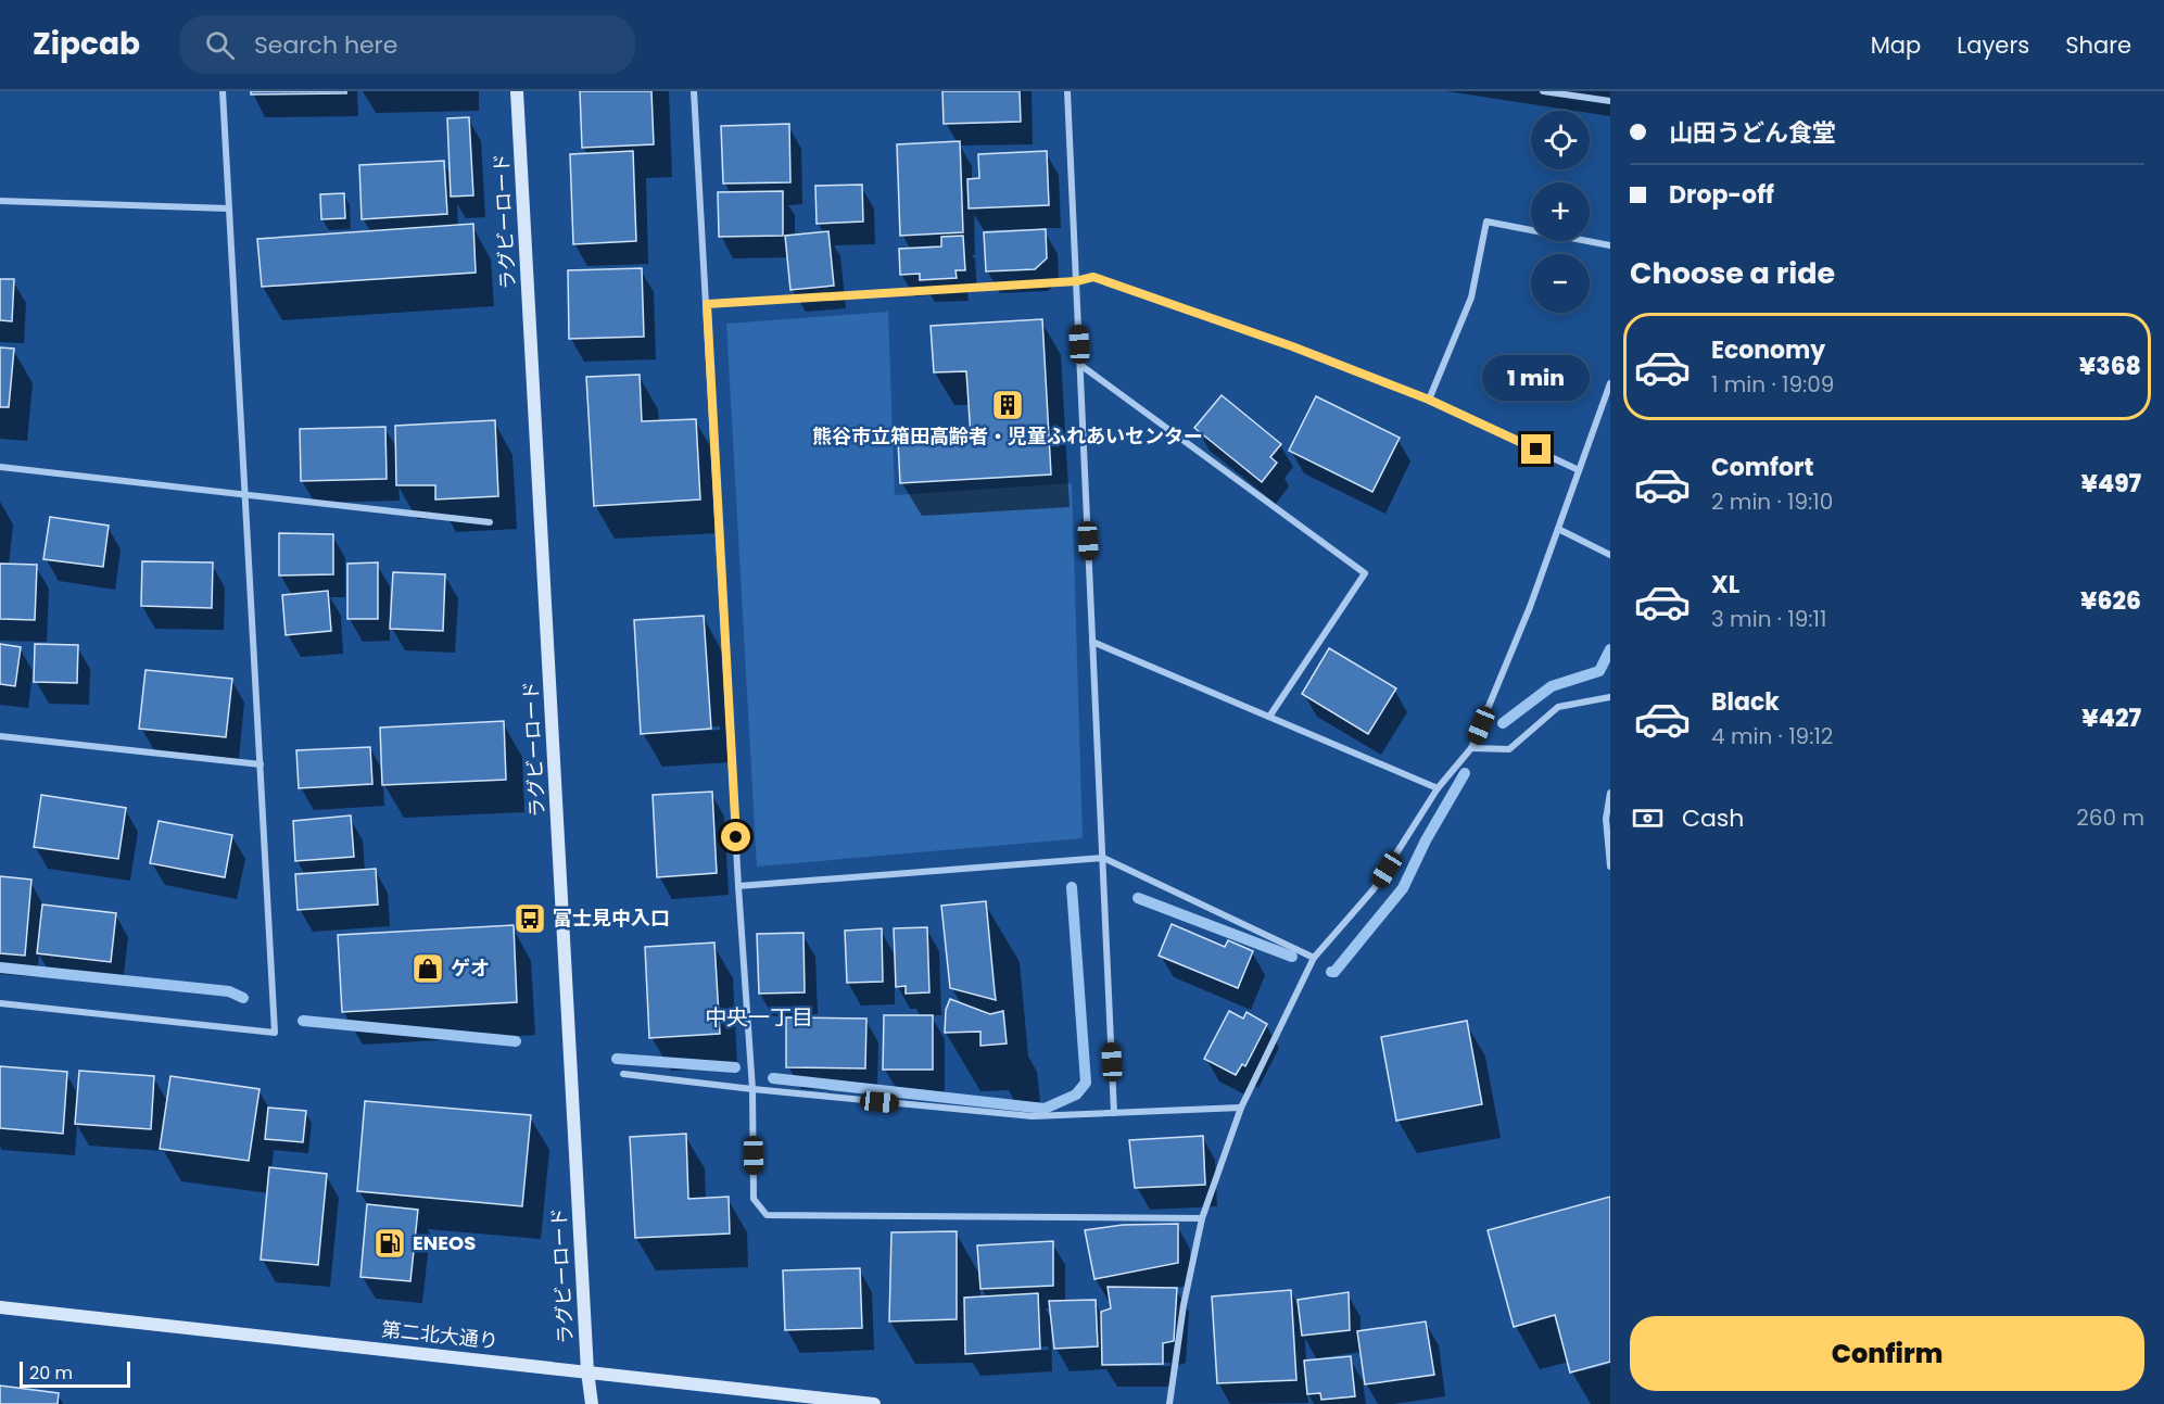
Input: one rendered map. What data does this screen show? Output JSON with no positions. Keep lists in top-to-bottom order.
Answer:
{
  "streets": {
    "street": ["ラグビーロード", "第二北大通り"]
  },
  "crossings": [
    ["ラグビーロード", "第二北大通り"]
  ],
  "districts": ["中央一丁目"],
  "places": {
    "building": ["熊谷市立箱田高齢者・児童ふれあいセンター"],
    "bus stop": ["富士見中入口"],
    "shop": ["ゲオ"],
    "fuel station": ["ENEOS"]
  },
  "scale_bar": "20 m",
  "page": {
    "header": "Zipcab",
    "search": "Search here",
    "nav": ["Map", "Layers", "Share"],
    "banner": ["山田うどん食堂", "Drop-off"],
    "map_buttons": ["+", "−"],
    "heading": "Choose a ride",
    "list": [
      {
        "name": "Economy",
        "note": "1 min · 19:09",
        "value": "¥368"
      },
      {
        "name": "Comfort",
        "note": "2 min · 19:10",
        "value": "¥497"
      },
      {
        "name": "XL",
        "note": "3 min · 19:11",
        "value": "¥626"
      },
      {
        "name": "Black",
        "note": "4 min · 19:12",
        "value": "¥427"
      }
    ],
    "bubble": "1 min",
    "pay": ["Cash", "260 m"],
    "buttons": "Confirm",
    "scale": "20 m"
  }
}
